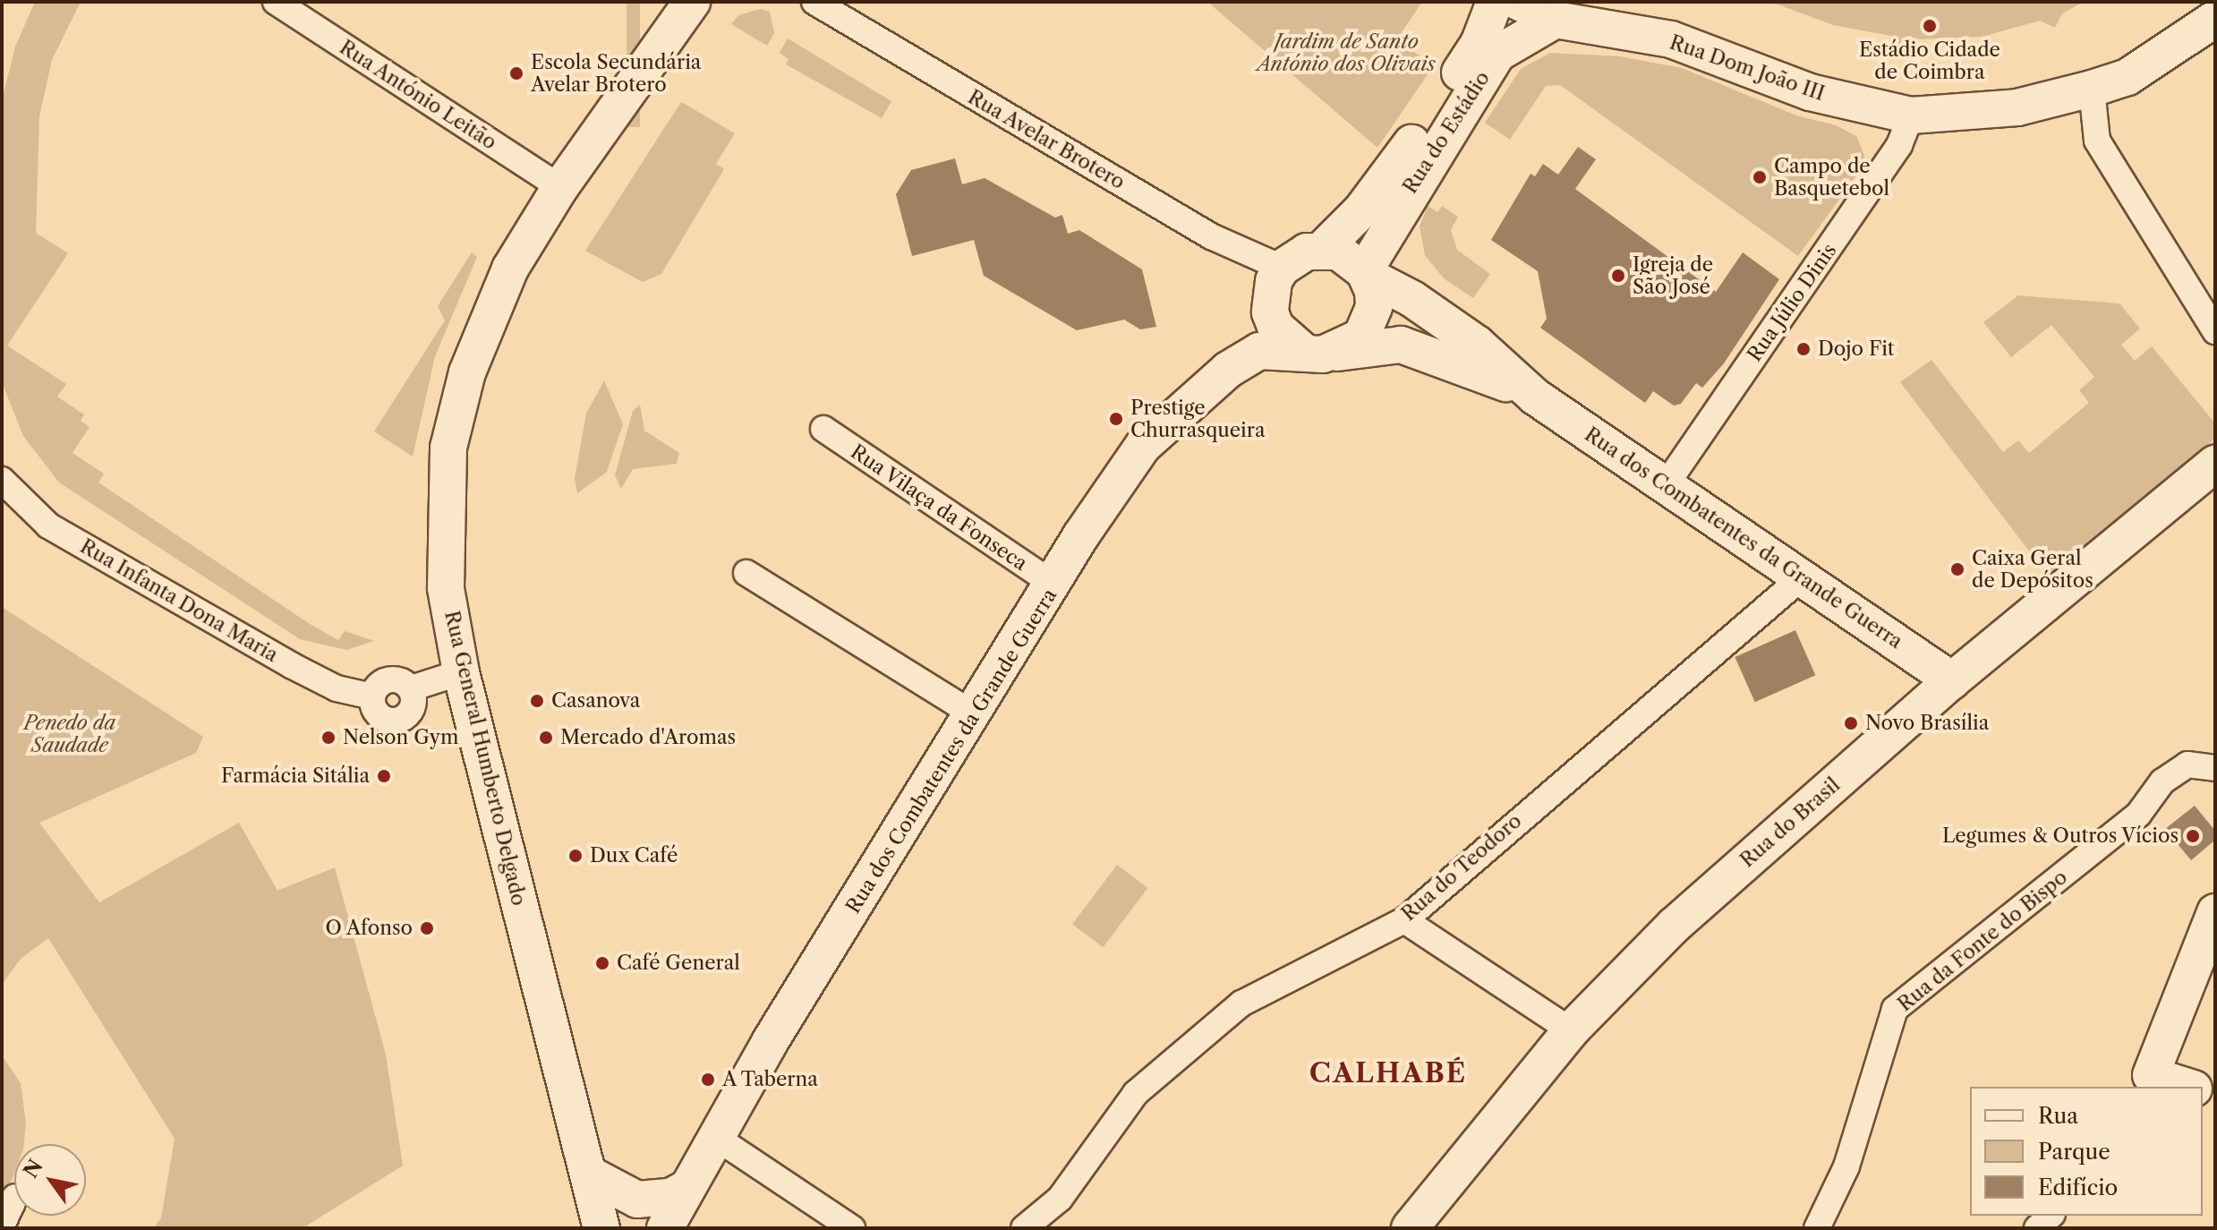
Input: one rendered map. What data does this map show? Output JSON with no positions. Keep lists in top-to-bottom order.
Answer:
{
  "streets": {
    "main road": [
      "Rua Dom João III",
      "Rua do Estádio",
      "Rua dos Combatentes da Grande Guerra",
      "Rua General Humberto Delgado",
      "Rua do Brasil"
    ],
    "street": [
      "Rua António Leitão",
      "Rua Avelar Brotero",
      "Rua Júlio Dinis",
      "Rua Vilaça da Fonseca",
      "Rua Infanta Dona Maria",
      "Rua do Teodoro",
      "Rua da Fonte do Bispo"
    ]
  },
  "crossings": [
    ["Rua Dom João III", "Rua do Estádio"],
    ["Rua Dom João III", "Rua Júlio Dinis"],
    ["Rua António Leitão", "Rua General Humberto Delgado"],
    ["Rua do Estádio", "Rua Avelar Brotero"],
    ["Rua do Estádio", "Rua dos Combatentes da Grande Guerra"],
    ["Rua Avelar Brotero", "Rua dos Combatentes da Grande Guerra"],
    ["Rua Júlio Dinis", "Rua dos Combatentes da Grande Guerra"],
    ["Rua Vilaça da Fonseca", "Rua dos Combatentes da Grande Guerra"],
    ["Rua dos Combatentes da Grande Guerra", "Rua do Brasil"],
    ["Rua dos Combatentes da Grande Guerra", "Rua do Teodoro"]
  ],
  "districts": ["CALHABÉ"],
  "parks": ["Jardim de Santo António dos Olivais", "Penedo da Saudade"],
  "places": [
    "Estádio Cidade de Coimbra",
    "Escola Secundária Avelar Brotero",
    "Campo de Basquetebol",
    "Igreja de São José",
    "Dojo Fit",
    "Prestige Churrasqueira",
    "Caixa Geral de Depósitos",
    "Casanova",
    "Novo Brasília",
    "Nelson Gym",
    "Mercado d'Aromas",
    "Farmácia Sitália",
    "Legumes & Outros Vícios",
    "Dux Café",
    "O Afonso",
    "Café General",
    "A Taberna"
  ],
  "legend": ["Rua", "Parque", "Edifício"],
  "north": "top left"
}
